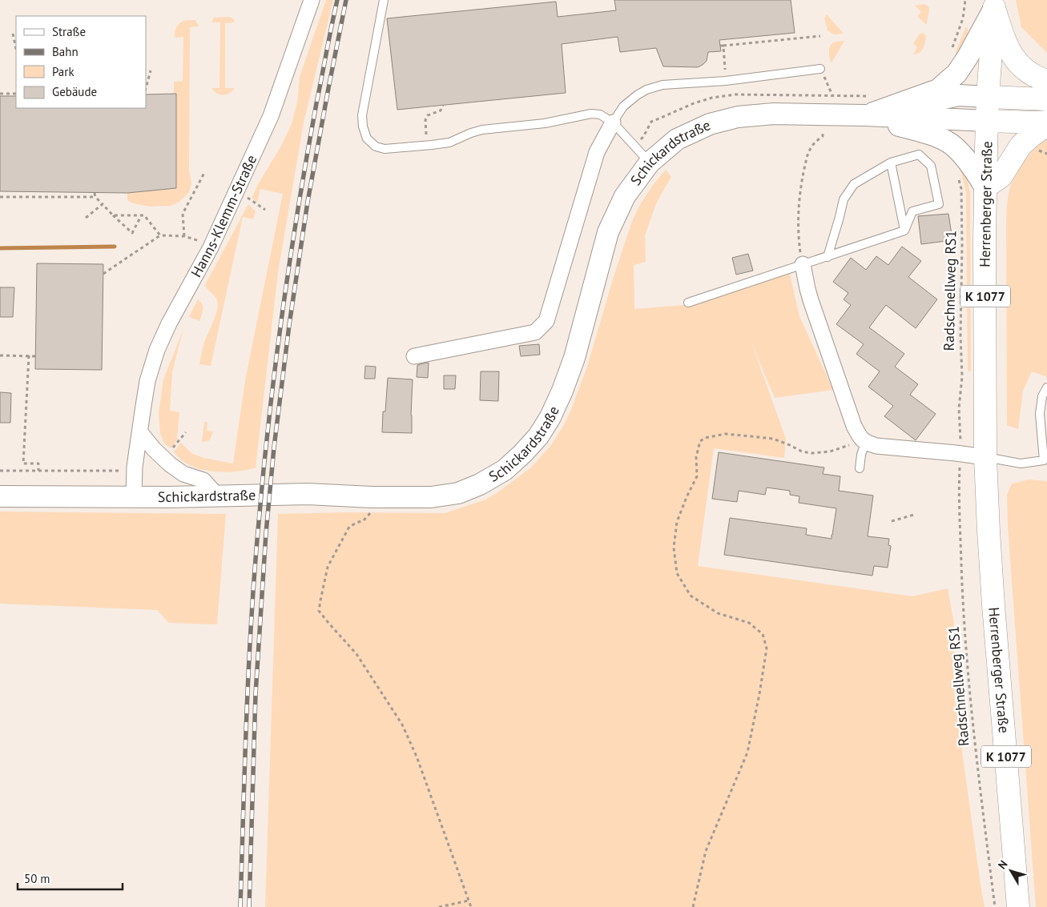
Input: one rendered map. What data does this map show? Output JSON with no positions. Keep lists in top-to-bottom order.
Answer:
{
  "streets": {
    "main road": ["Herrenberger Straße", "K 1077"],
    "street": ["Schickardstraße", "Hanns-Klemm-Straße"],
    "path": ["Radschnellweg RS1"]
  },
  "crossings": [
    ["Schickardstraße", "Herrenberger Straße"],
    ["Schickardstraße", "Hanns-Klemm-Straße"]
  ],
  "legend": [
    "Straße",
    "Bahn",
    "Park",
    "Gebäude"
  ],
  "scale_bar": "50 m",
  "north": "top left"
}
